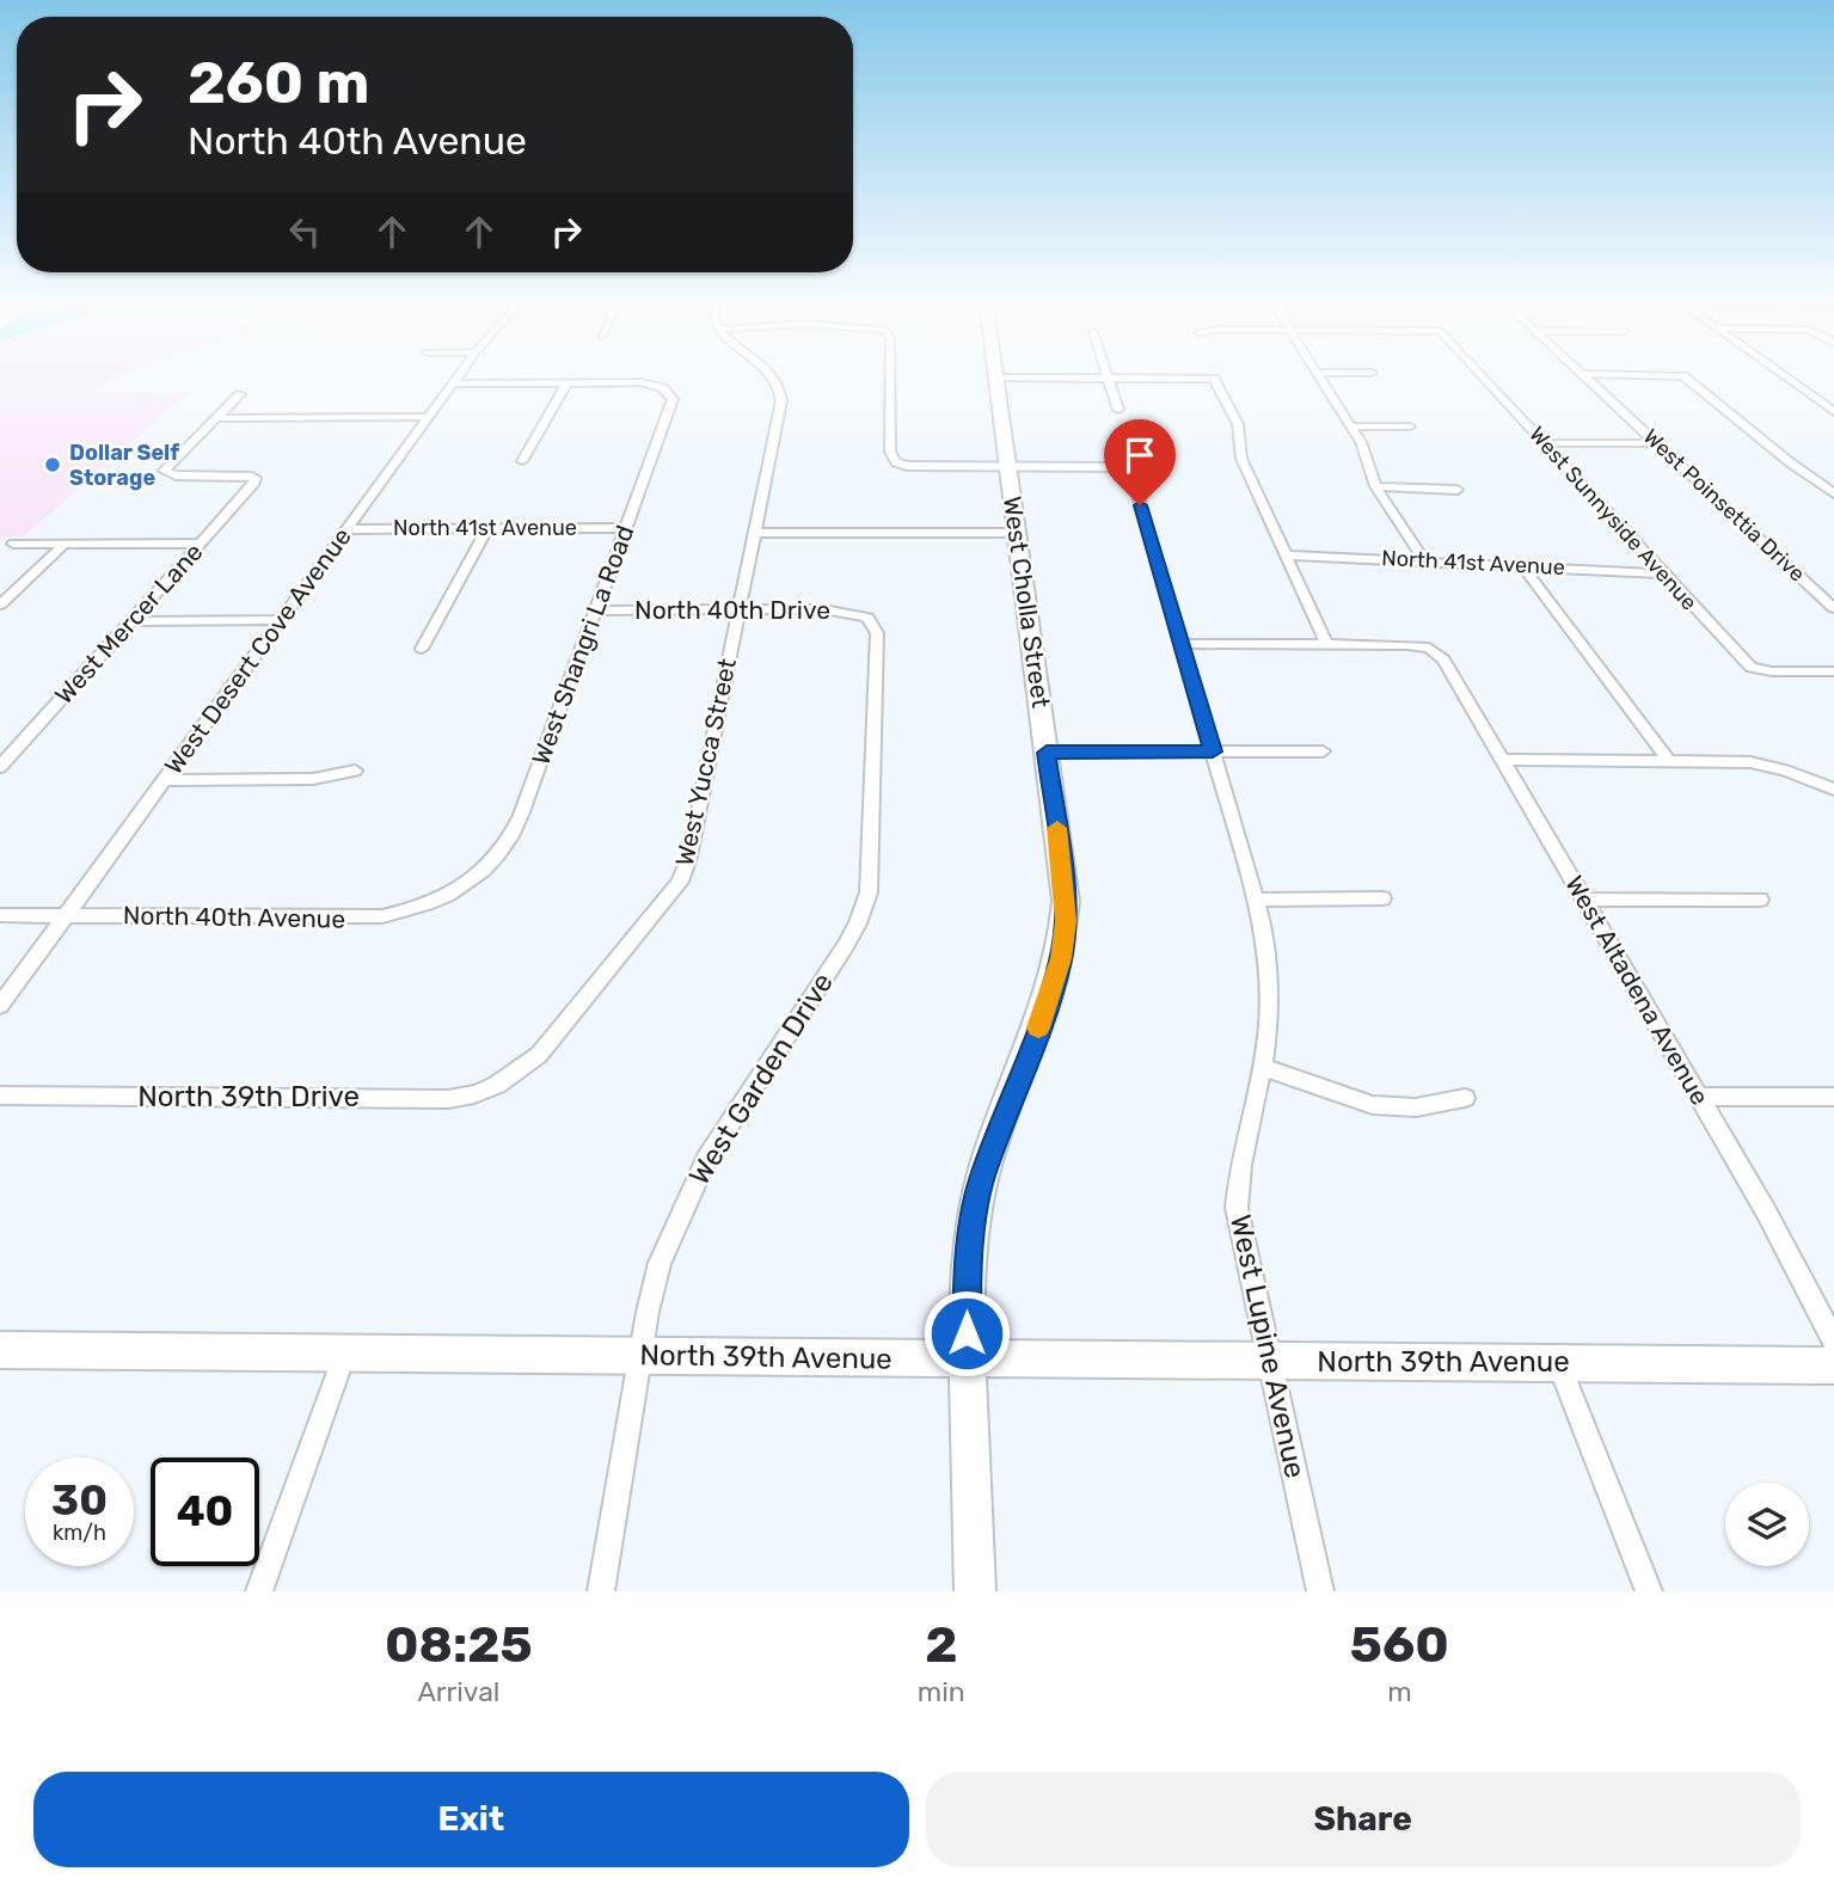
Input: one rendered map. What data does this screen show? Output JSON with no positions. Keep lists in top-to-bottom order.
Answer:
{
  "streets": {
    "street": [
      "West Poinsettia Drive",
      "West Sunnyside Avenue",
      "North 41st Avenue",
      "West Cholla Street",
      "North 40th Drive",
      "West Mercer Lane",
      "West Shangri La Road",
      "West Desert Cove Avenue",
      "West Yucca Street",
      "North 40th Avenue",
      "West Altadena Avenue",
      "West Garden Drive",
      "North 39th Drive",
      "West Lupine Avenue",
      "North 39th Avenue"
    ]
  },
  "crossings": [
    ["West Sunnyside Avenue", "North 41st Avenue"],
    ["North 41st Avenue", "West Shangri La Road"],
    ["North 41st Avenue", "West Desert Cove Avenue"],
    ["West Cholla Street", "West Lupine Avenue"],
    ["West Cholla Street", "North 39th Avenue"],
    ["North 40th Drive", "West Shangri La Road"],
    ["North 40th Drive", "West Yucca Street"],
    ["North 40th Drive", "West Garden Drive"],
    ["West Shangri La Road", "North 40th Avenue"],
    ["West Desert Cove Avenue", "North 40th Avenue"],
    ["West Yucca Street", "North 39th Drive"],
    ["West Garden Drive", "North 39th Avenue"],
    ["West Lupine Avenue", "North 39th Avenue"]
  ],
  "places": ["Dollar Self Storage"],
  "page": {
    "turn": ["260 m", "North 40th Avenue"],
    "speed": "30 km/h",
    "limit": "40",
    "eta": [
      "08:25",
      "Arrival",
      "2",
      "min",
      "560",
      "m"
    ],
    "buttons": ["Exit", "Share"]
  }
}
